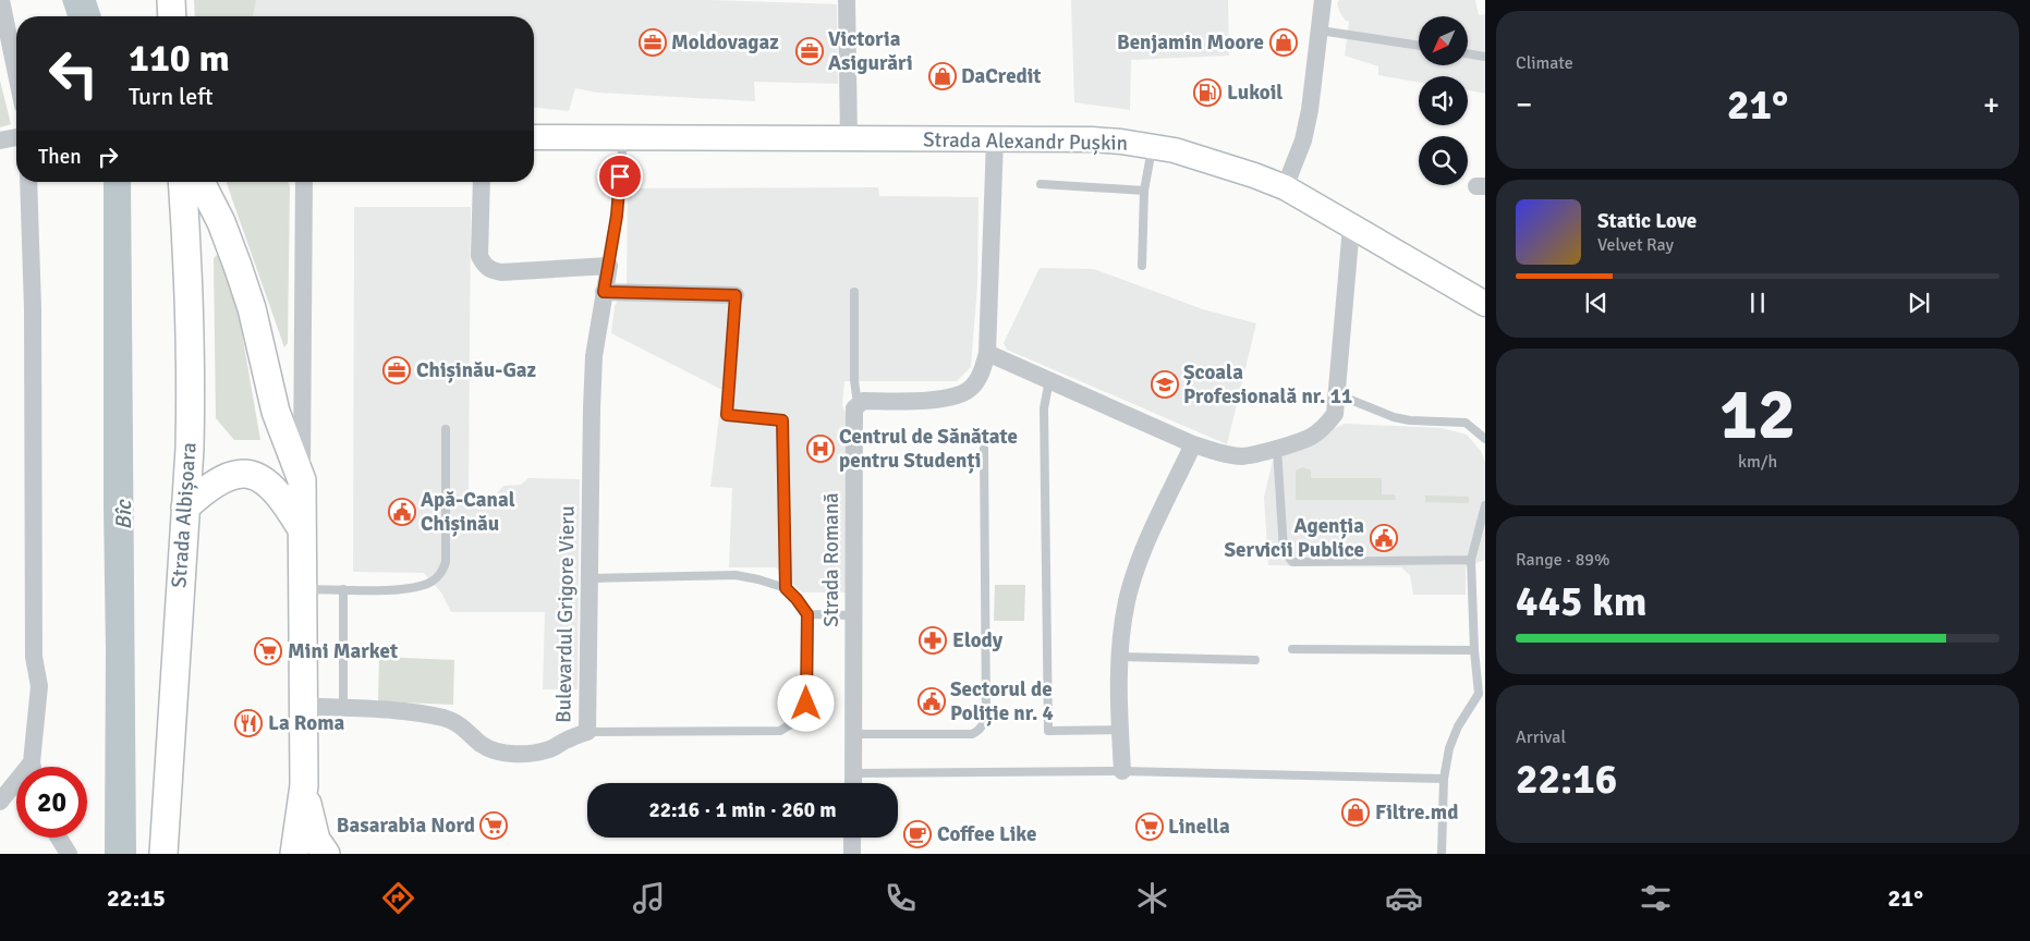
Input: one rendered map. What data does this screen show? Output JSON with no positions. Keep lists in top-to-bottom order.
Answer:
{
  "streets": {
    "main road": ["Strada Alexandr Pușkin", "Strada Albișoara"],
    "street": ["Strada Romană", "Bulevardul Grigore Vieru"]
  },
  "water": ["Bîc"],
  "places": {
    "office": ["Moldovagaz", "Victoria Asigurări", "Chișinău-Gaz"],
    "shop": ["Benjamin Moore", "DaCredit", "Filtre.md"],
    "fuel station": ["Lukoil"],
    "school or university": ["Școala Profesională nr. 11"],
    "hospital": ["Centrul de Sănătate pentru Studenți"],
    "public building": ["Apă-Canal Chișinău", "Agenția Servicii Publice", "Sectorul de Poliție nr. 4"],
    "pharmacy": ["Elody"],
    "supermarket": ["Mini Market", "Basarabia Nord", "Linella"],
    "restaurant": ["La Roma"],
    "cafe": ["Coffee Like"]
  },
  "north": "bottom left",
  "page": {
    "tile": [
      "Climate",
      ["12", "km/h"],
      ["Range · 89%", "445 km"],
      ["Arrival", "22:16"]
    ],
    "turn": ["110 m", "Turn left"],
    "heat": ["−", "21°", "+"],
    "then": "Then",
    "song": ["Static Love", "Velvet Ray"],
    "limit": "20",
    "trip": "22:16 · 1 min · 260 m",
    "tabs": ["22:15", "21°"]
  }
}
